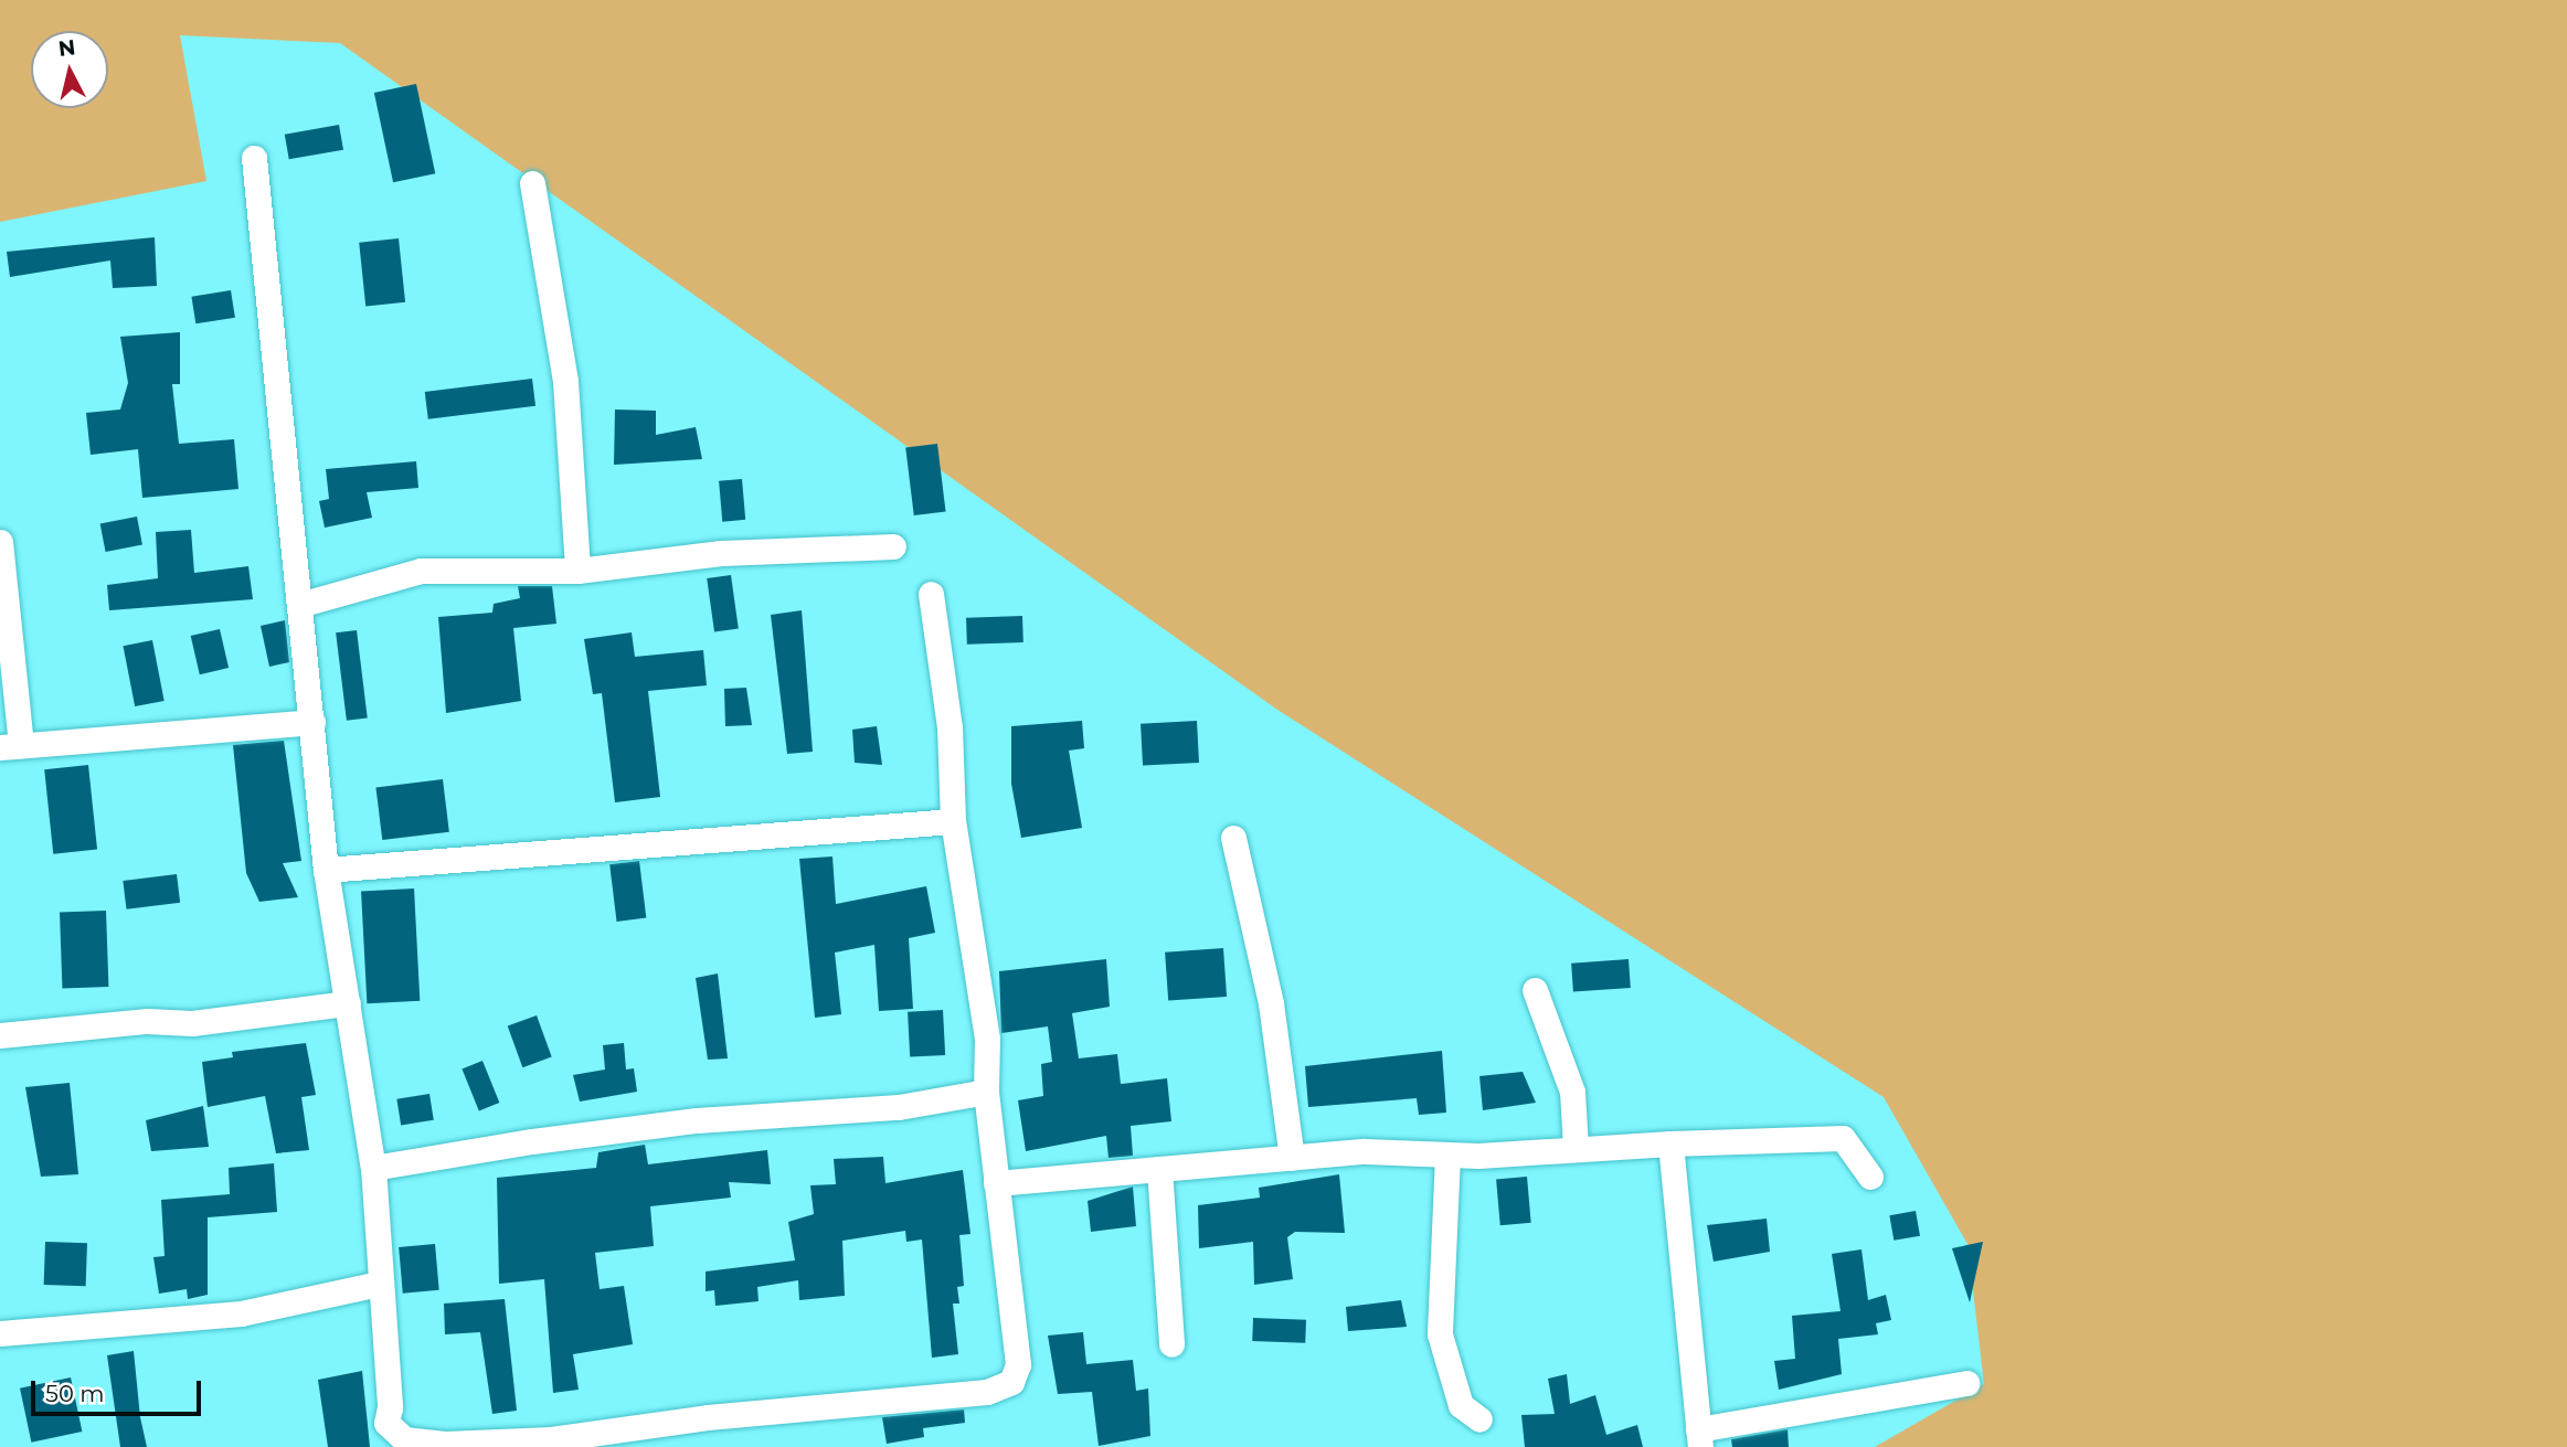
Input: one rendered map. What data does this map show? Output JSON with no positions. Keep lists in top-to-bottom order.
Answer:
{
  "scale_bar": "50 m",
  "north": "top"
}
